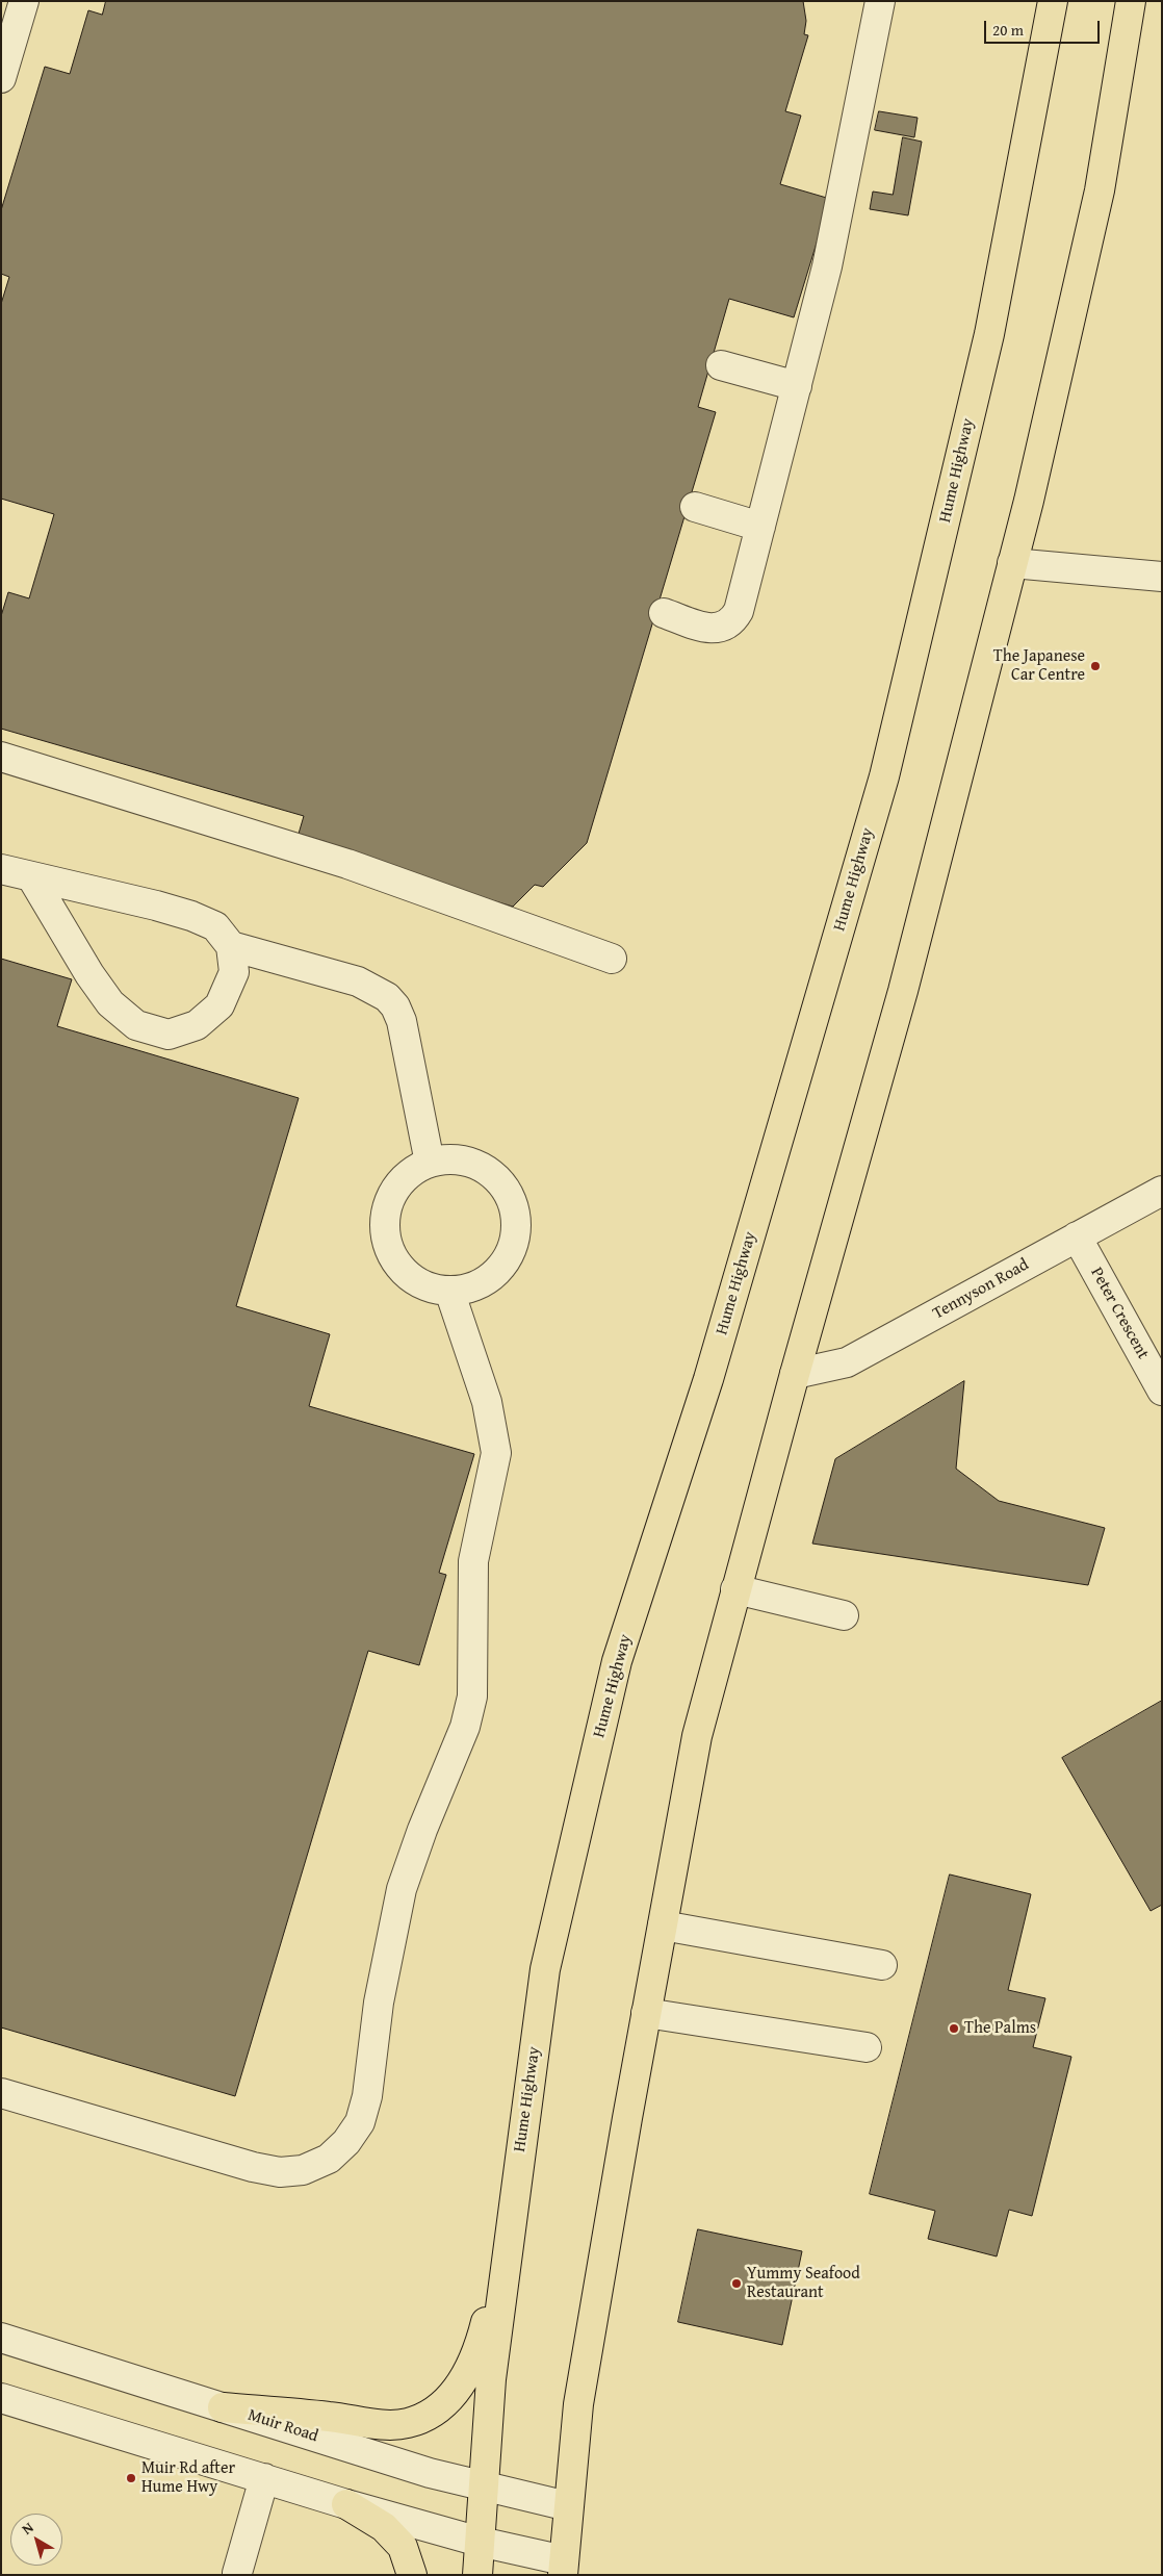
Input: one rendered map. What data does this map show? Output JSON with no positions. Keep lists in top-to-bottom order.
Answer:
{
  "streets": {
    "highway": ["Hume Highway"],
    "street": ["Tennyson Road", "Peter Crescent", "Muir Road"]
  },
  "crossings": [
    ["Hume Highway", "Muir Road"],
    ["Tennyson Road", "Peter Crescent"]
  ],
  "places": [
    "The Japanese Car Centre",
    "The Palms",
    "Yummy Seafood Restaurant",
    "Muir Rd after Hume Hwy"
  ],
  "scale_bar": "20 m",
  "north": "top left"
}
